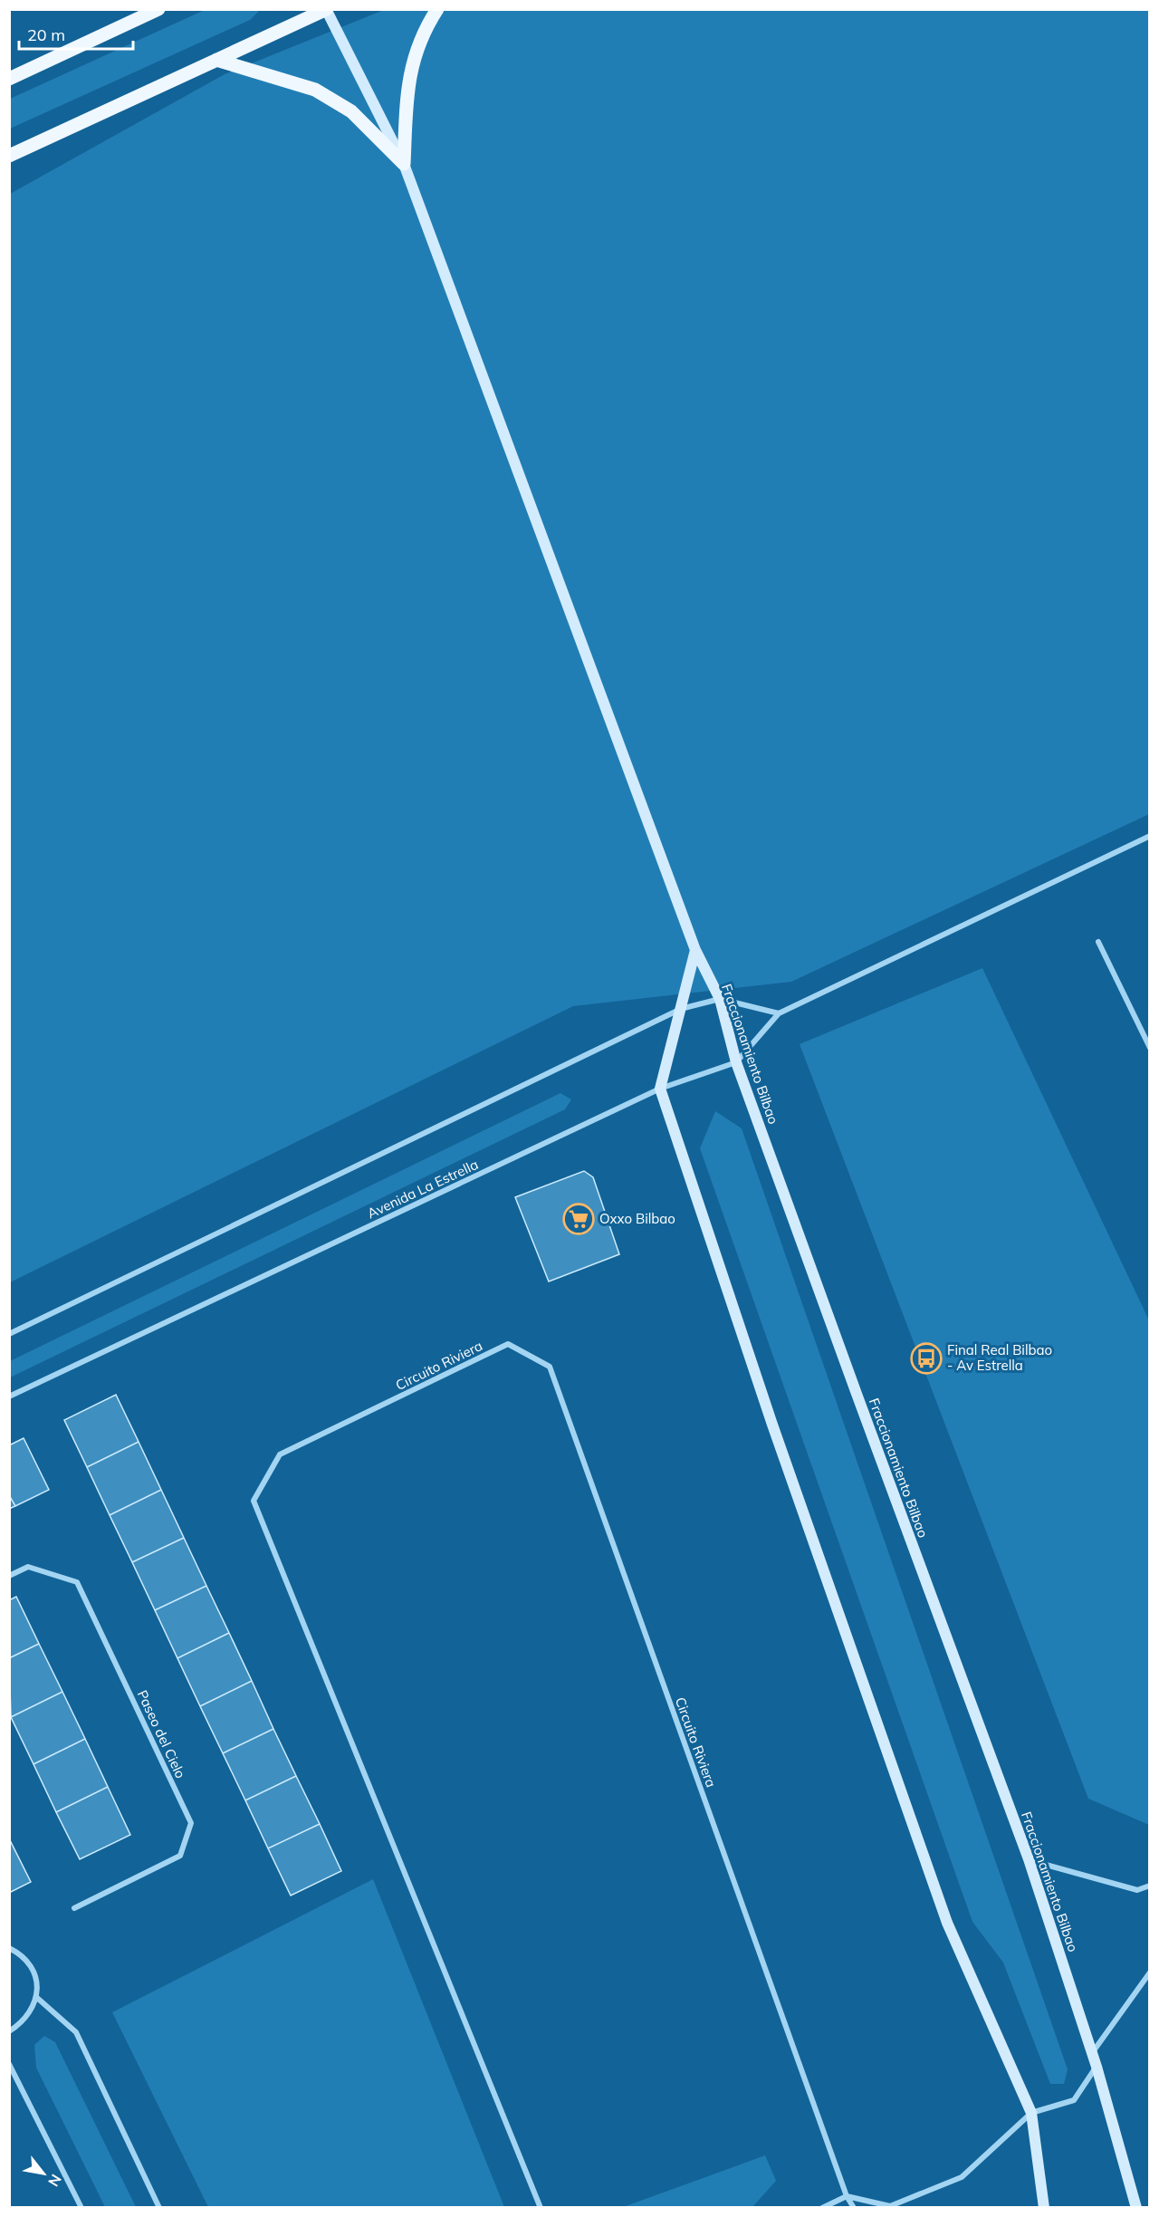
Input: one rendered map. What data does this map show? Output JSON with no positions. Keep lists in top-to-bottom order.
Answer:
{
  "streets": {
    "main road": ["Fraccionamiento Bilbao"],
    "street": ["Avenida La Estrella", "Circuito Riviera", "Paseo del Cielo"]
  },
  "crossings": [
    ["Fraccionamiento Bilbao", "Avenida La Estrella"]
  ],
  "places": {
    "supermarket": ["Oxxo Bilbao"],
    "bus stop": ["Final Real Bilbao - Av Estrella"]
  },
  "scale_bar": "20 m",
  "north": "bottom right"
}
